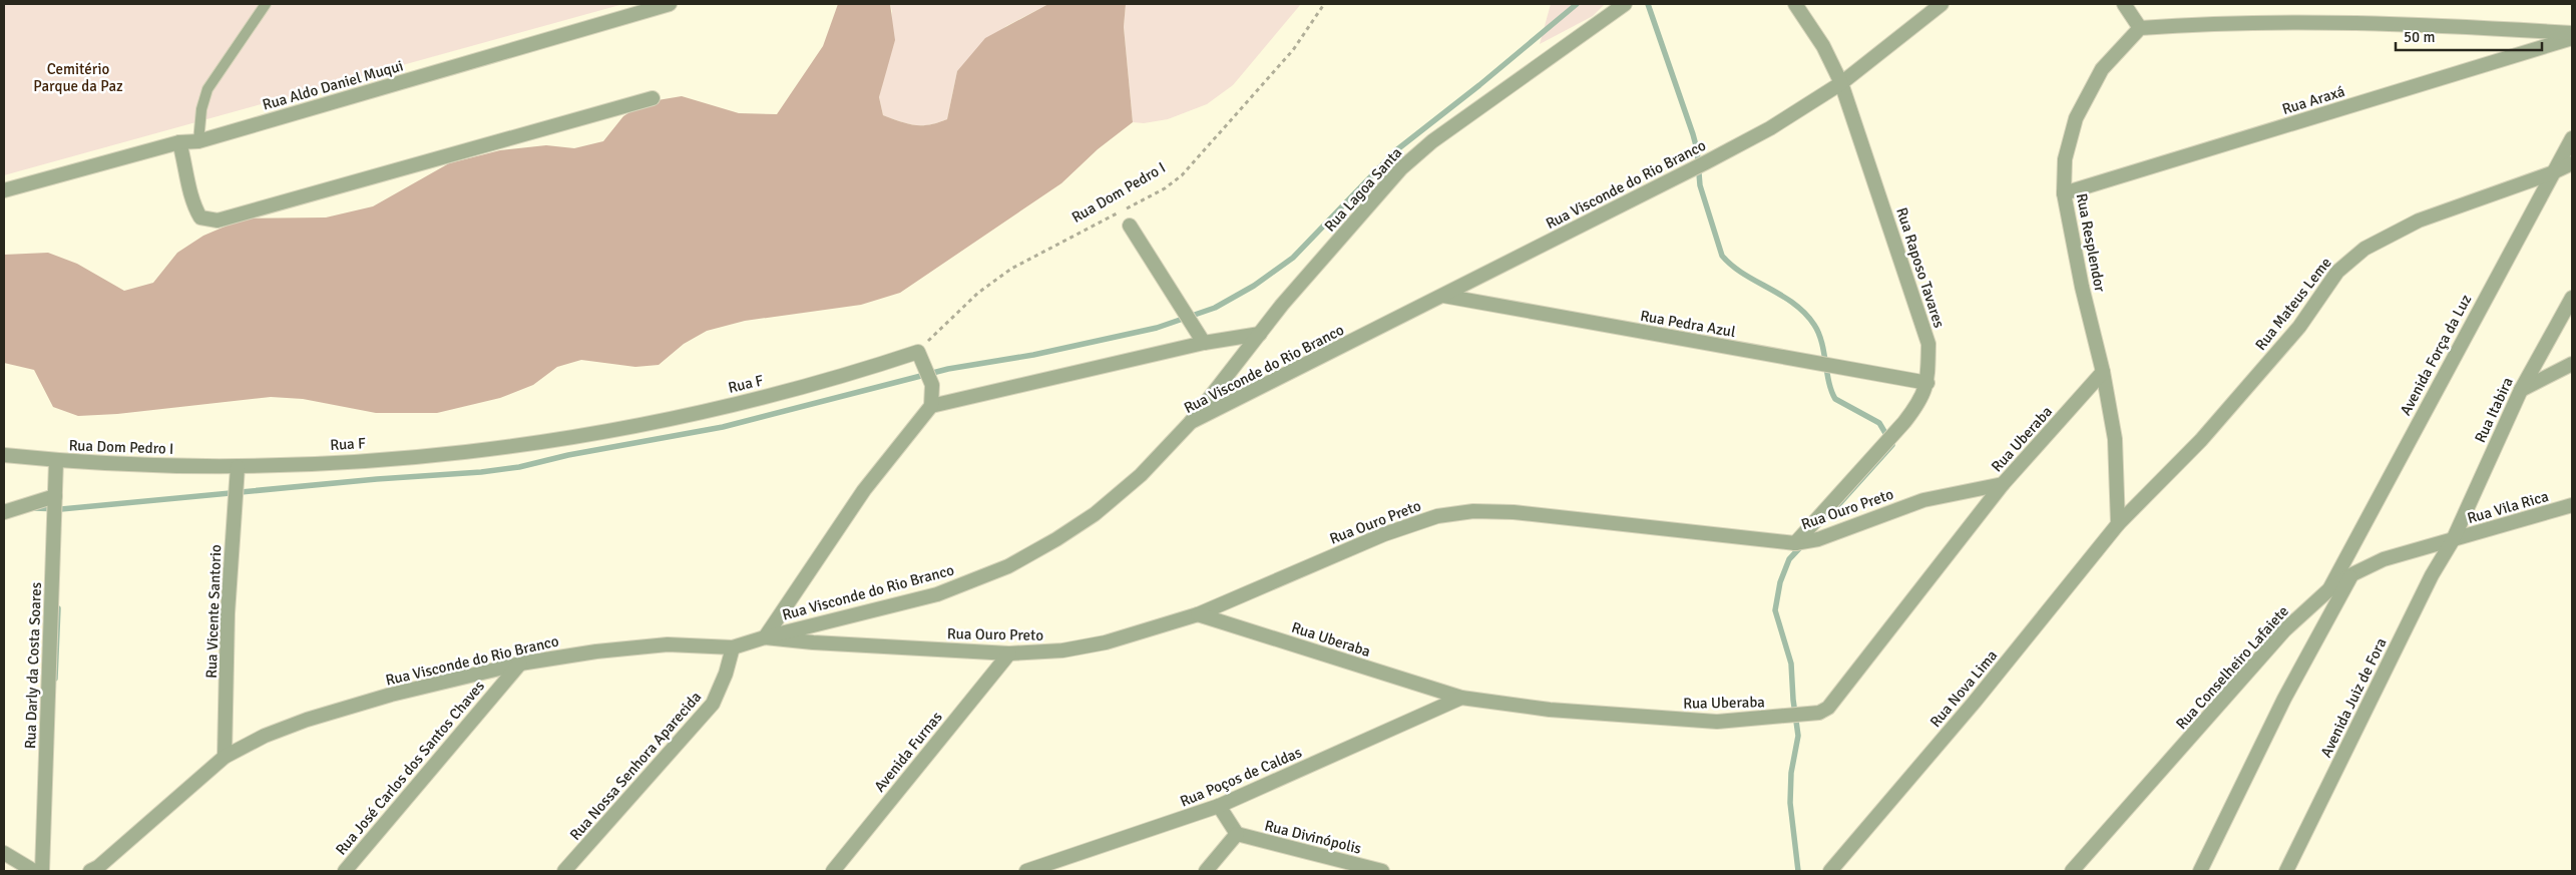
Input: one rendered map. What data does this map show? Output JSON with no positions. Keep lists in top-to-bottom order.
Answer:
{
  "streets": {
    "street": [
      "Rua Aldo Daniel Muqui",
      "Rua Araxá",
      "Rua Visconde do Rio Branco",
      "Rua Lagoa Santa",
      "Rua Dom Pedro I",
      "Rua Resplendor",
      "Rua Raposo Tavares",
      "Rua Mateus Leme",
      "Rua Pedra Azul",
      "Avenida Força da Luz",
      "Rua F",
      "Rua Itabira",
      "Rua Uberaba",
      "Rua Vila Rica",
      "Rua Ouro Preto",
      "Rua Vicente Santorio",
      "Rua Darly da Costa Soares",
      "Rua Conselheiro Lafaiete",
      "Rua Nova Lima",
      "Avenida Juiz de Fora",
      "Avenida Furnas",
      "Rua Nossa Senhora Aparecida",
      "Rua José Carlos dos Santos Chaves",
      "Rua Poços de Caldas",
      "Rua Divinópolis"
    ]
  },
  "crossings": [
    ["Rua Araxá", "Rua Resplendor"],
    ["Rua Visconde do Rio Branco", "Rua Lagoa Santa"],
    ["Rua Visconde do Rio Branco", "Rua Raposo Tavares"],
    ["Rua Visconde do Rio Branco", "Rua Pedra Azul"],
    ["Rua Visconde do Rio Branco", "Rua Ouro Preto"],
    ["Rua Visconde do Rio Branco", "Rua Vicente Santorio"],
    ["Rua Visconde do Rio Branco", "Rua Nossa Senhora Aparecida"],
    ["Rua Visconde do Rio Branco", "Rua José Carlos dos Santos Chaves"],
    ["Rua Dom Pedro I", "Rua F"],
    ["Rua Dom Pedro I", "Rua Vicente Santorio"],
    ["Rua Dom Pedro I", "Rua Darly da Costa Soares"],
    ["Rua Resplendor", "Rua Mateus Leme"],
    ["Rua Resplendor", "Rua Uberaba"],
    ["Rua Resplendor", "Rua Nova Lima"],
    ["Rua Raposo Tavares", "Rua Pedra Azul"],
    ["Rua Raposo Tavares", "Rua Ouro Preto"],
    ["Rua Mateus Leme", "Avenida Força da Luz"],
    ["Rua Mateus Leme", "Rua Nova Lima"],
    ["Avenida Força da Luz", "Rua Conselheiro Lafaiete"],
    ["Rua F", "Rua Vicente Santorio"],
    ["Rua Itabira", "Rua Vila Rica"],
    ["Rua Itabira", "Rua Conselheiro Lafaiete"],
    ["Rua Itabira", "Avenida Juiz de Fora"],
    ["Rua Uberaba", "Rua Ouro Preto"],
    ["Rua Uberaba", "Rua Poços de Caldas"],
    ["Rua Vila Rica", "Rua Conselheiro Lafaiete"],
    ["Rua Vila Rica", "Avenida Juiz de Fora"],
    ["Rua Ouro Preto", "Avenida Furnas"],
    ["Rua Conselheiro Lafaiete", "Avenida Juiz de Fora"]
  ],
  "parks": ["Cemitério Parque da Paz"],
  "scale_bar": "50 m"
}
